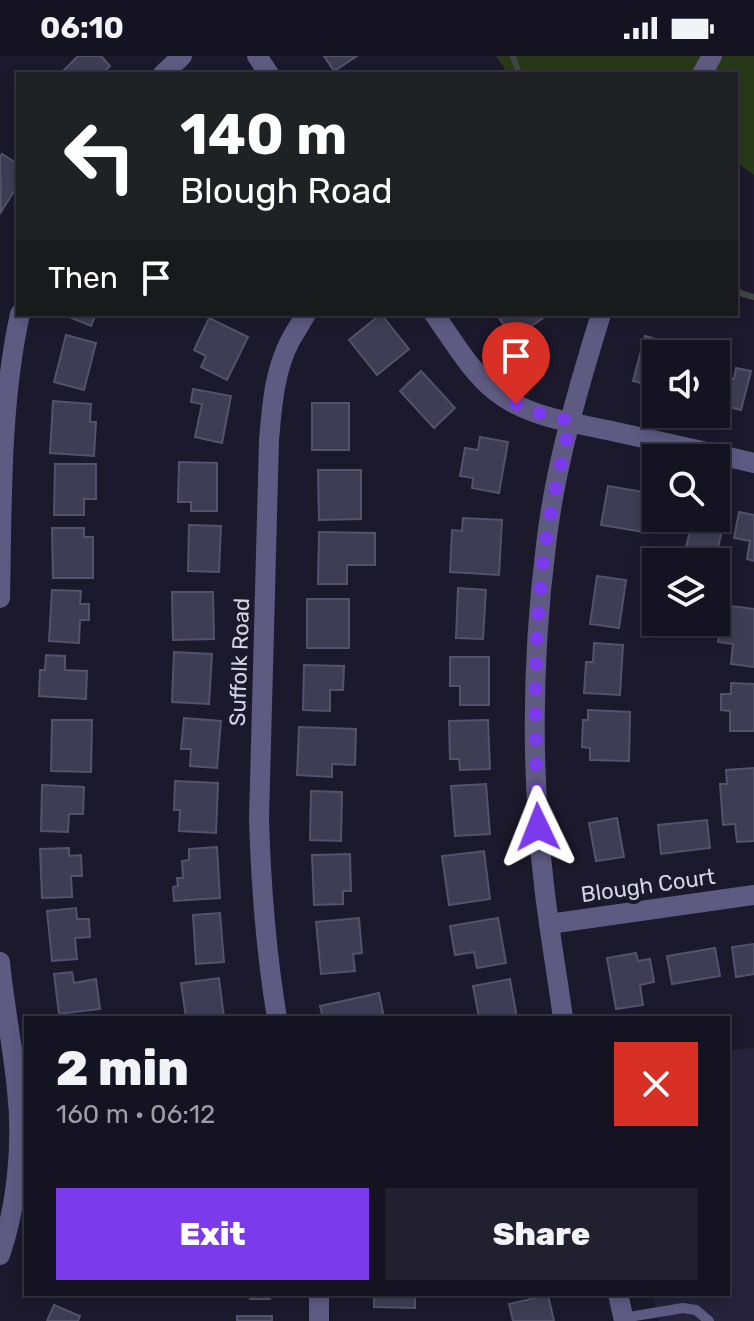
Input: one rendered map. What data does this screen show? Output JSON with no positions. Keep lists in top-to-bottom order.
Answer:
{
  "streets": {
    "street": ["Suffolk Road", "Blough Court"]
  },
  "page": {
    "status": "06:10",
    "turn": ["140 m", "Blough Road"],
    "then": "Then",
    "heading": ["2 min", "160 m · 06:12"],
    "buttons": ["Exit", "Share"]
  }
}
